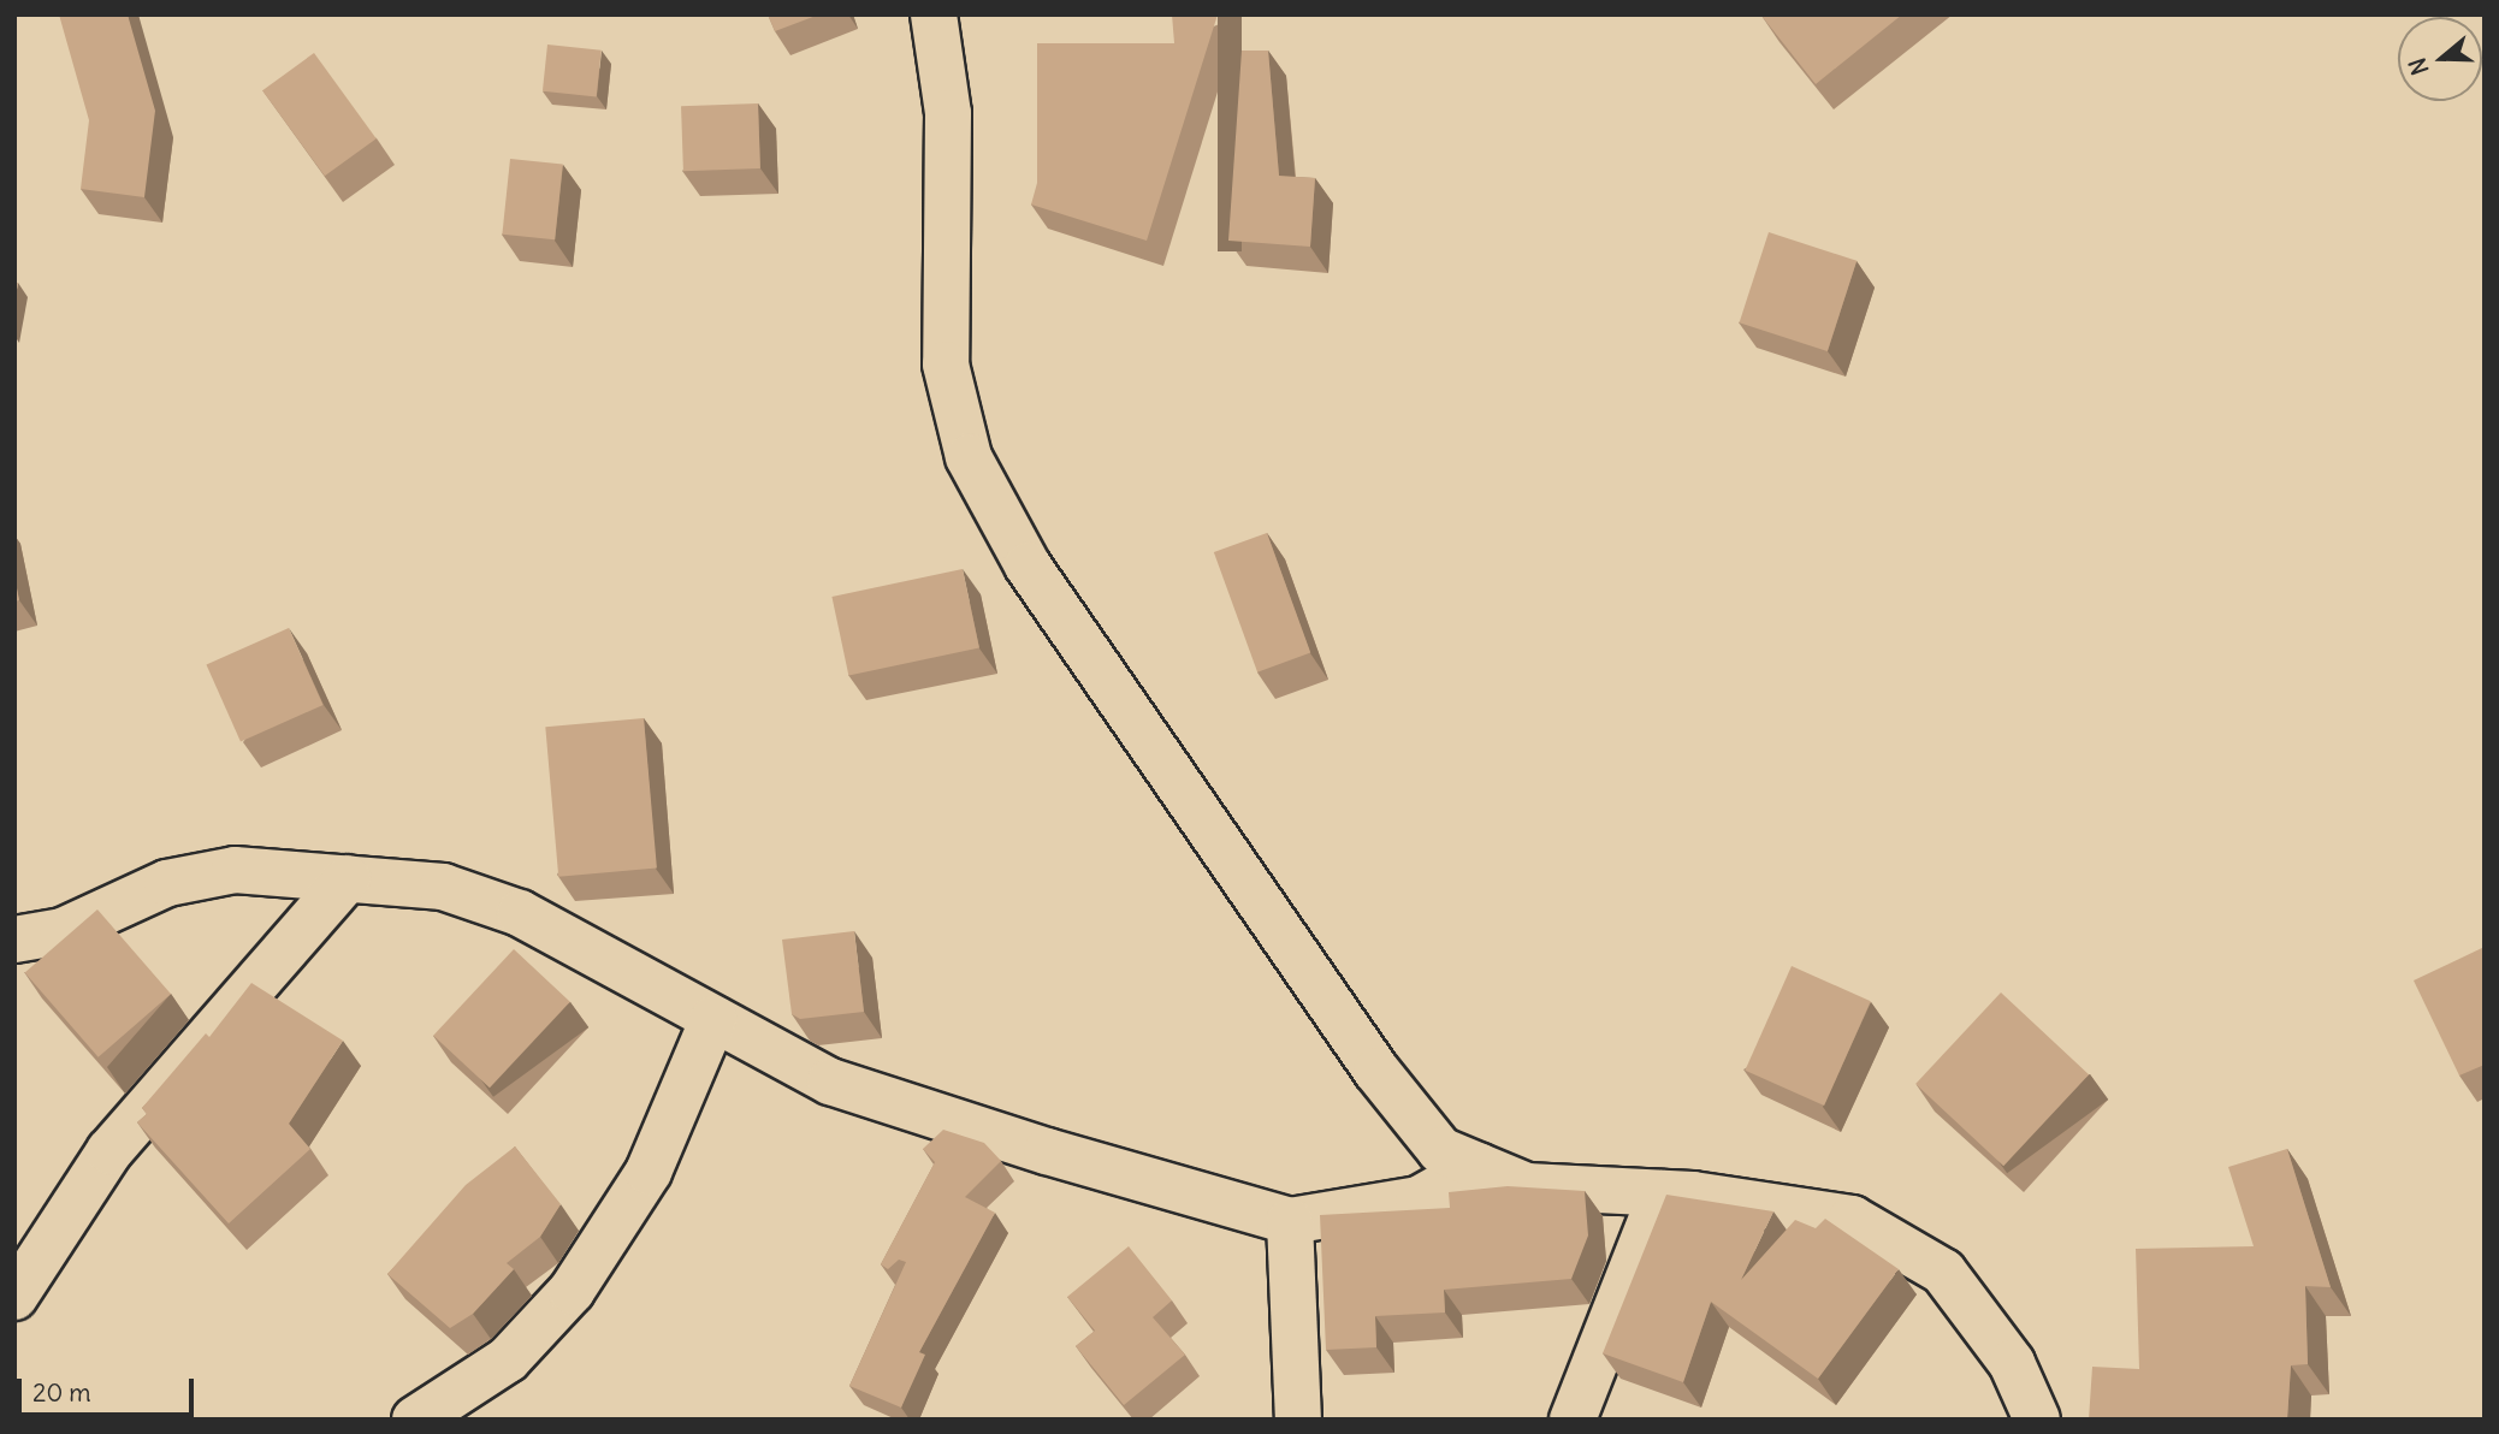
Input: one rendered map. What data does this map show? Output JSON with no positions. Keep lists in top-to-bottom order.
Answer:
{
  "scale_bar": "20 m",
  "north": "left"
}
